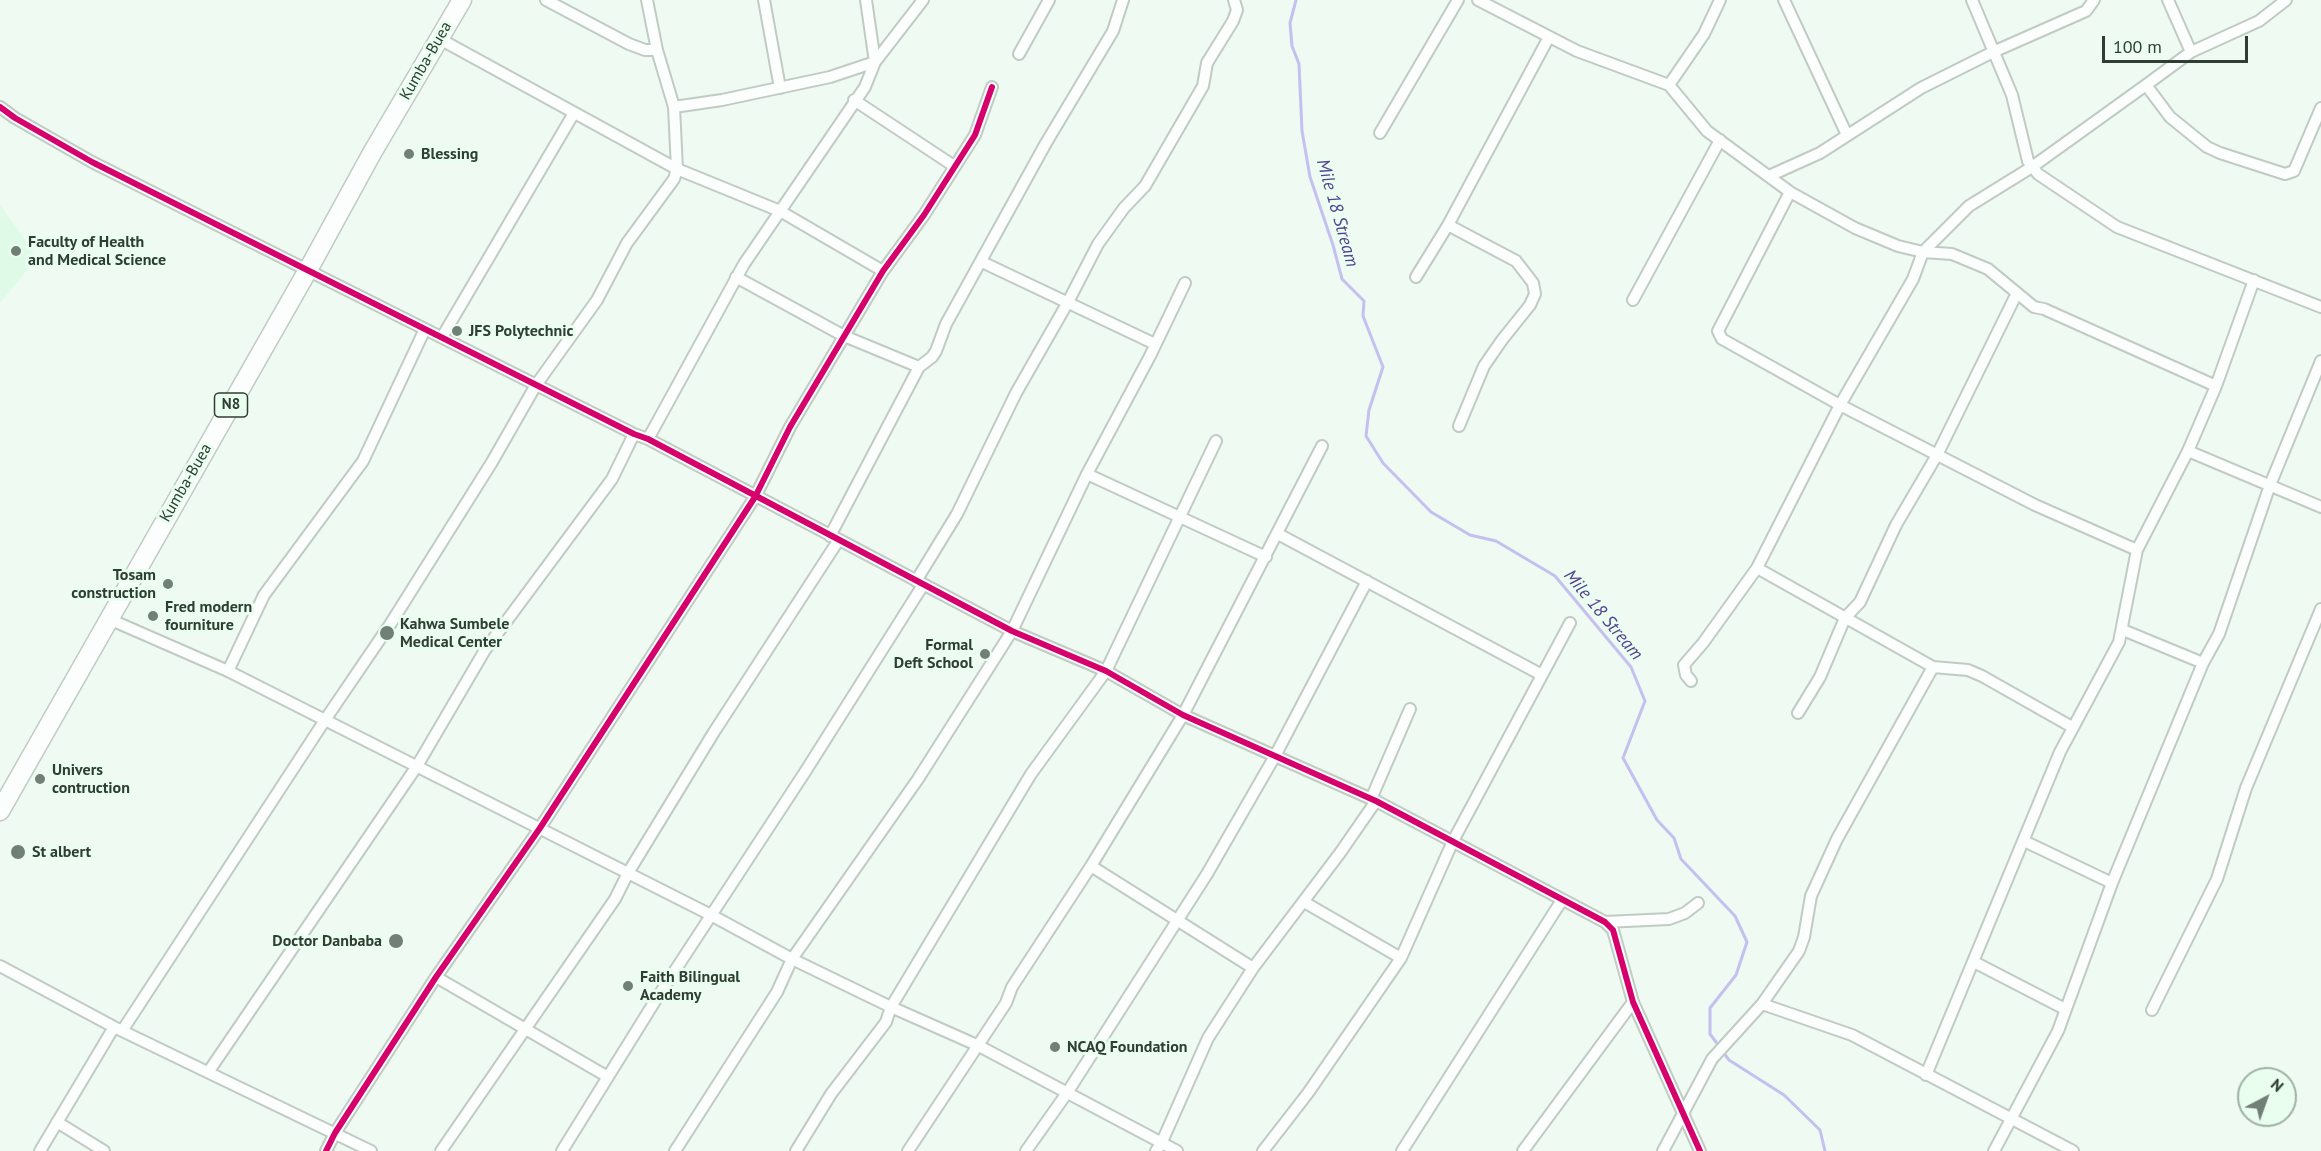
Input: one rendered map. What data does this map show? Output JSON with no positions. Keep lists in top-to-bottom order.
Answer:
{
  "streets": {
    "highway": ["Kumba-Buea", "N8"]
  },
  "water": ["Mile 18 Stream"],
  "places": [
    "Blessing",
    "Faculty of Health and Medical Science",
    "JFS Polytechnic",
    "Tosam construction",
    "Fred modern fourniture",
    "Kahwa Sumbele Medical Center",
    "Formal Deft School",
    "Univers contruction",
    "St albert",
    "Doctor Danbaba",
    "Faith Bilingual Academy",
    "NCAQ Foundation"
  ],
  "scale_bar": "100 m",
  "north": "top right"
}
